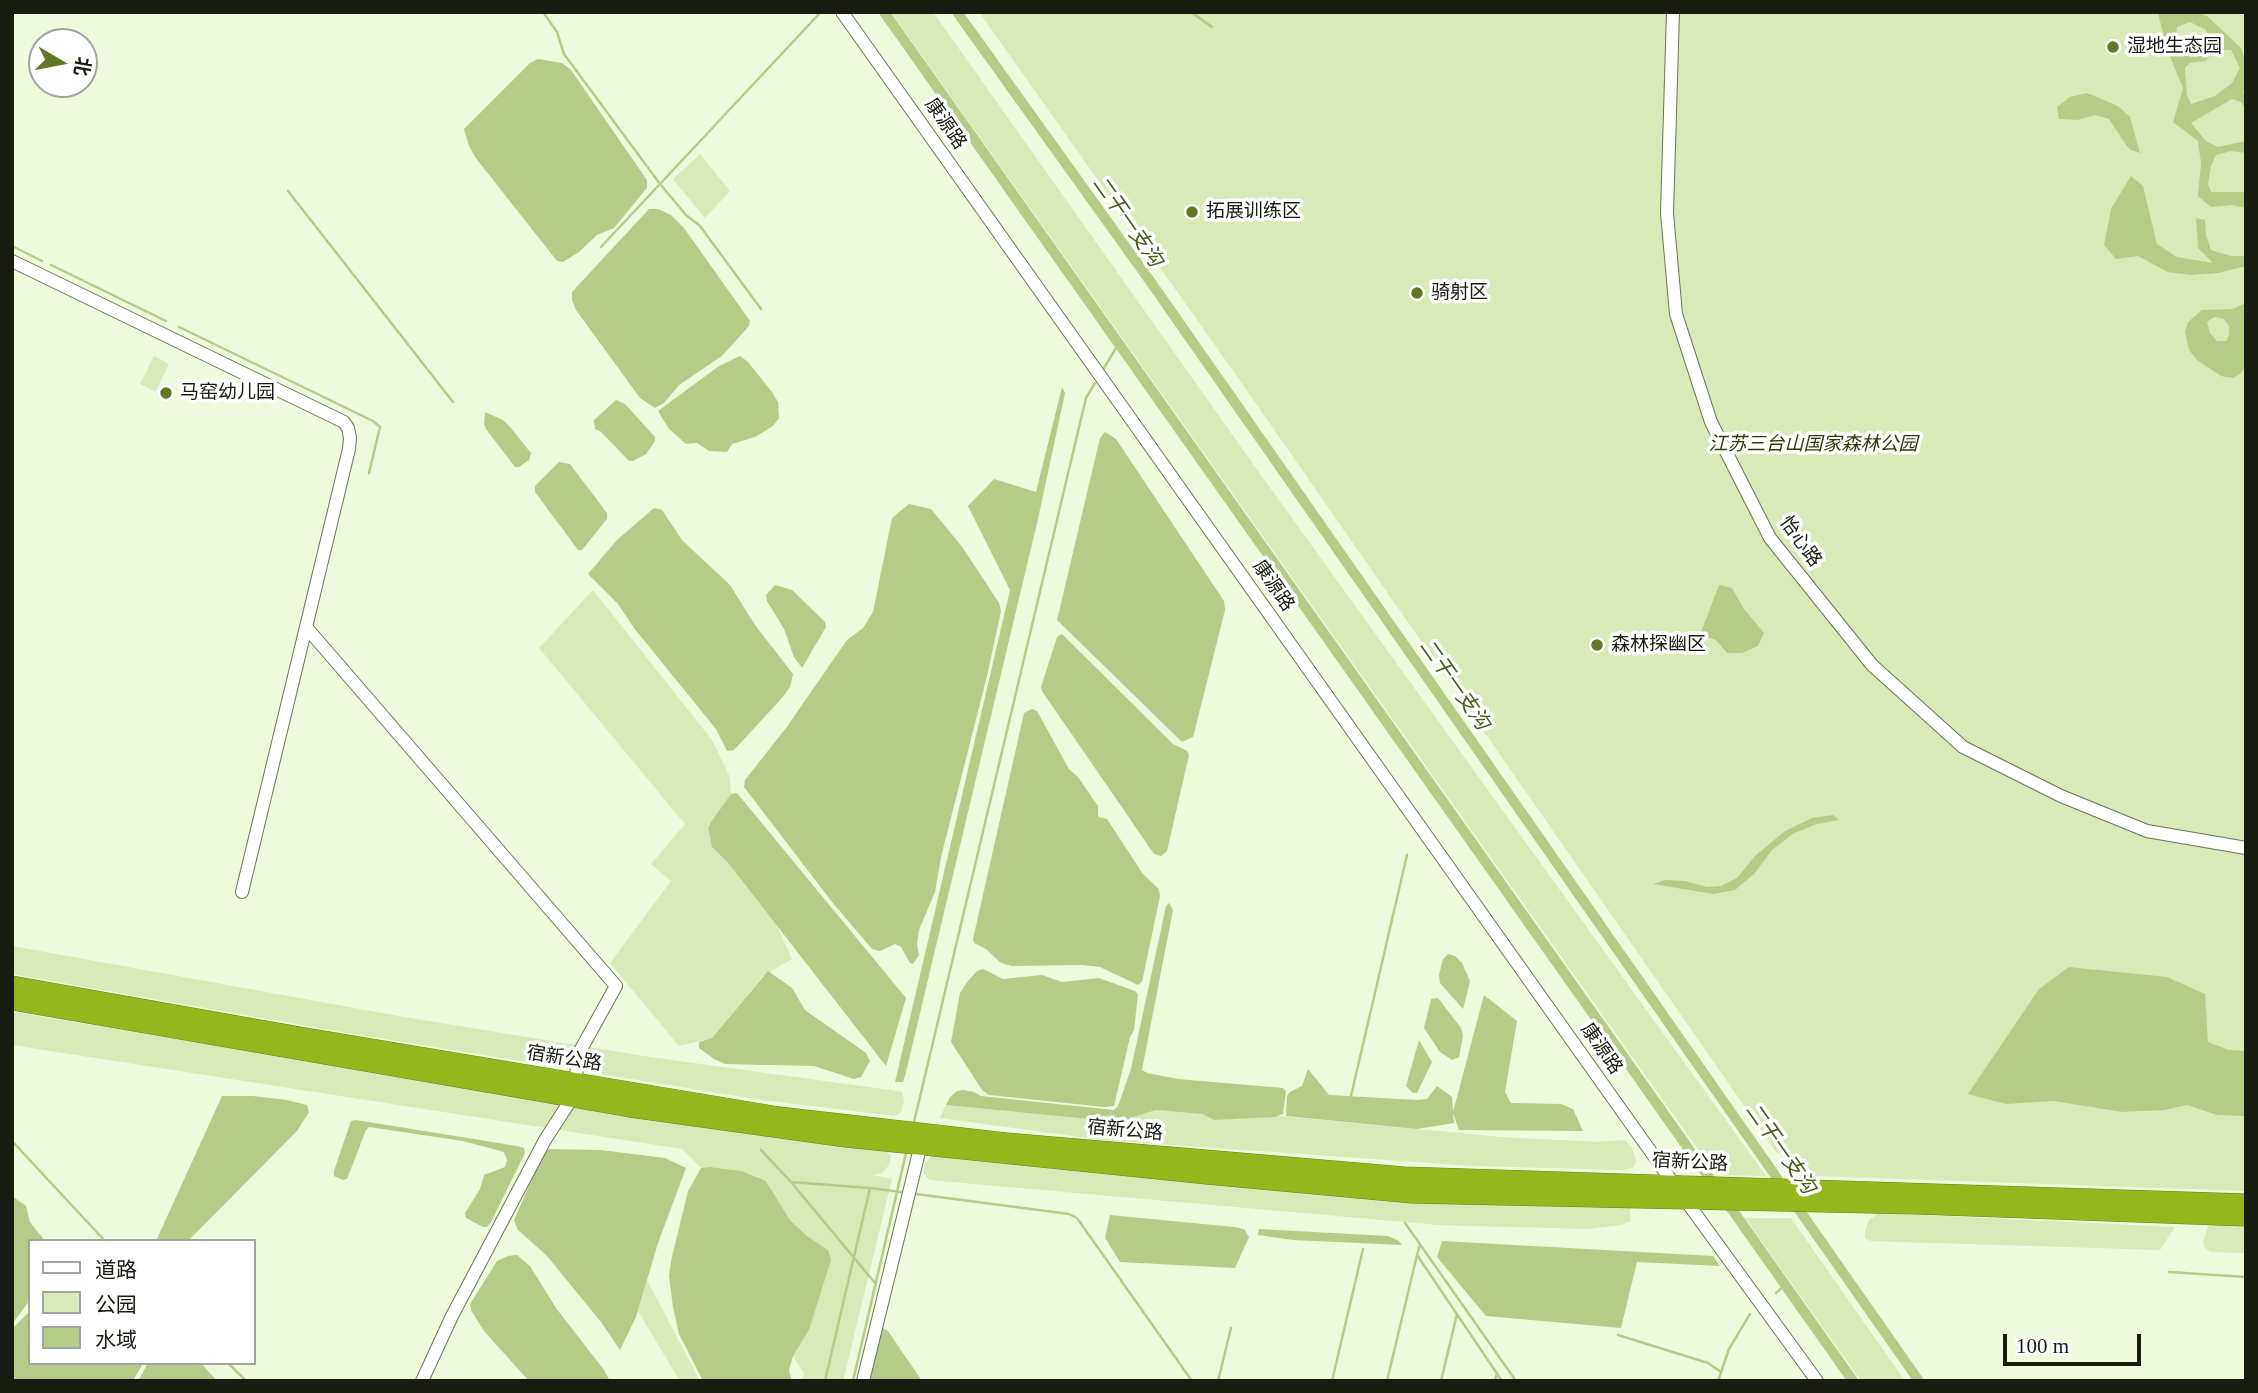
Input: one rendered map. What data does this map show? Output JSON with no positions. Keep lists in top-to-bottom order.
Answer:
{
  "streets": {
    "highway": ["宿新公路"],
    "street": ["康源路", "怡心路"]
  },
  "crossings": [
    ["康源路", "宿新公路"]
  ],
  "water": ["二干一支沟"],
  "parks": ["江苏三台山国家森林公园"],
  "places": [
    "湿地生态园",
    "拓展训练区",
    "骑射区",
    "马窑幼儿园",
    "森林探幽区"
  ],
  "legend": ["道路", "公园", "水域"],
  "scale_bar": "100 m",
  "north": "right"
}
